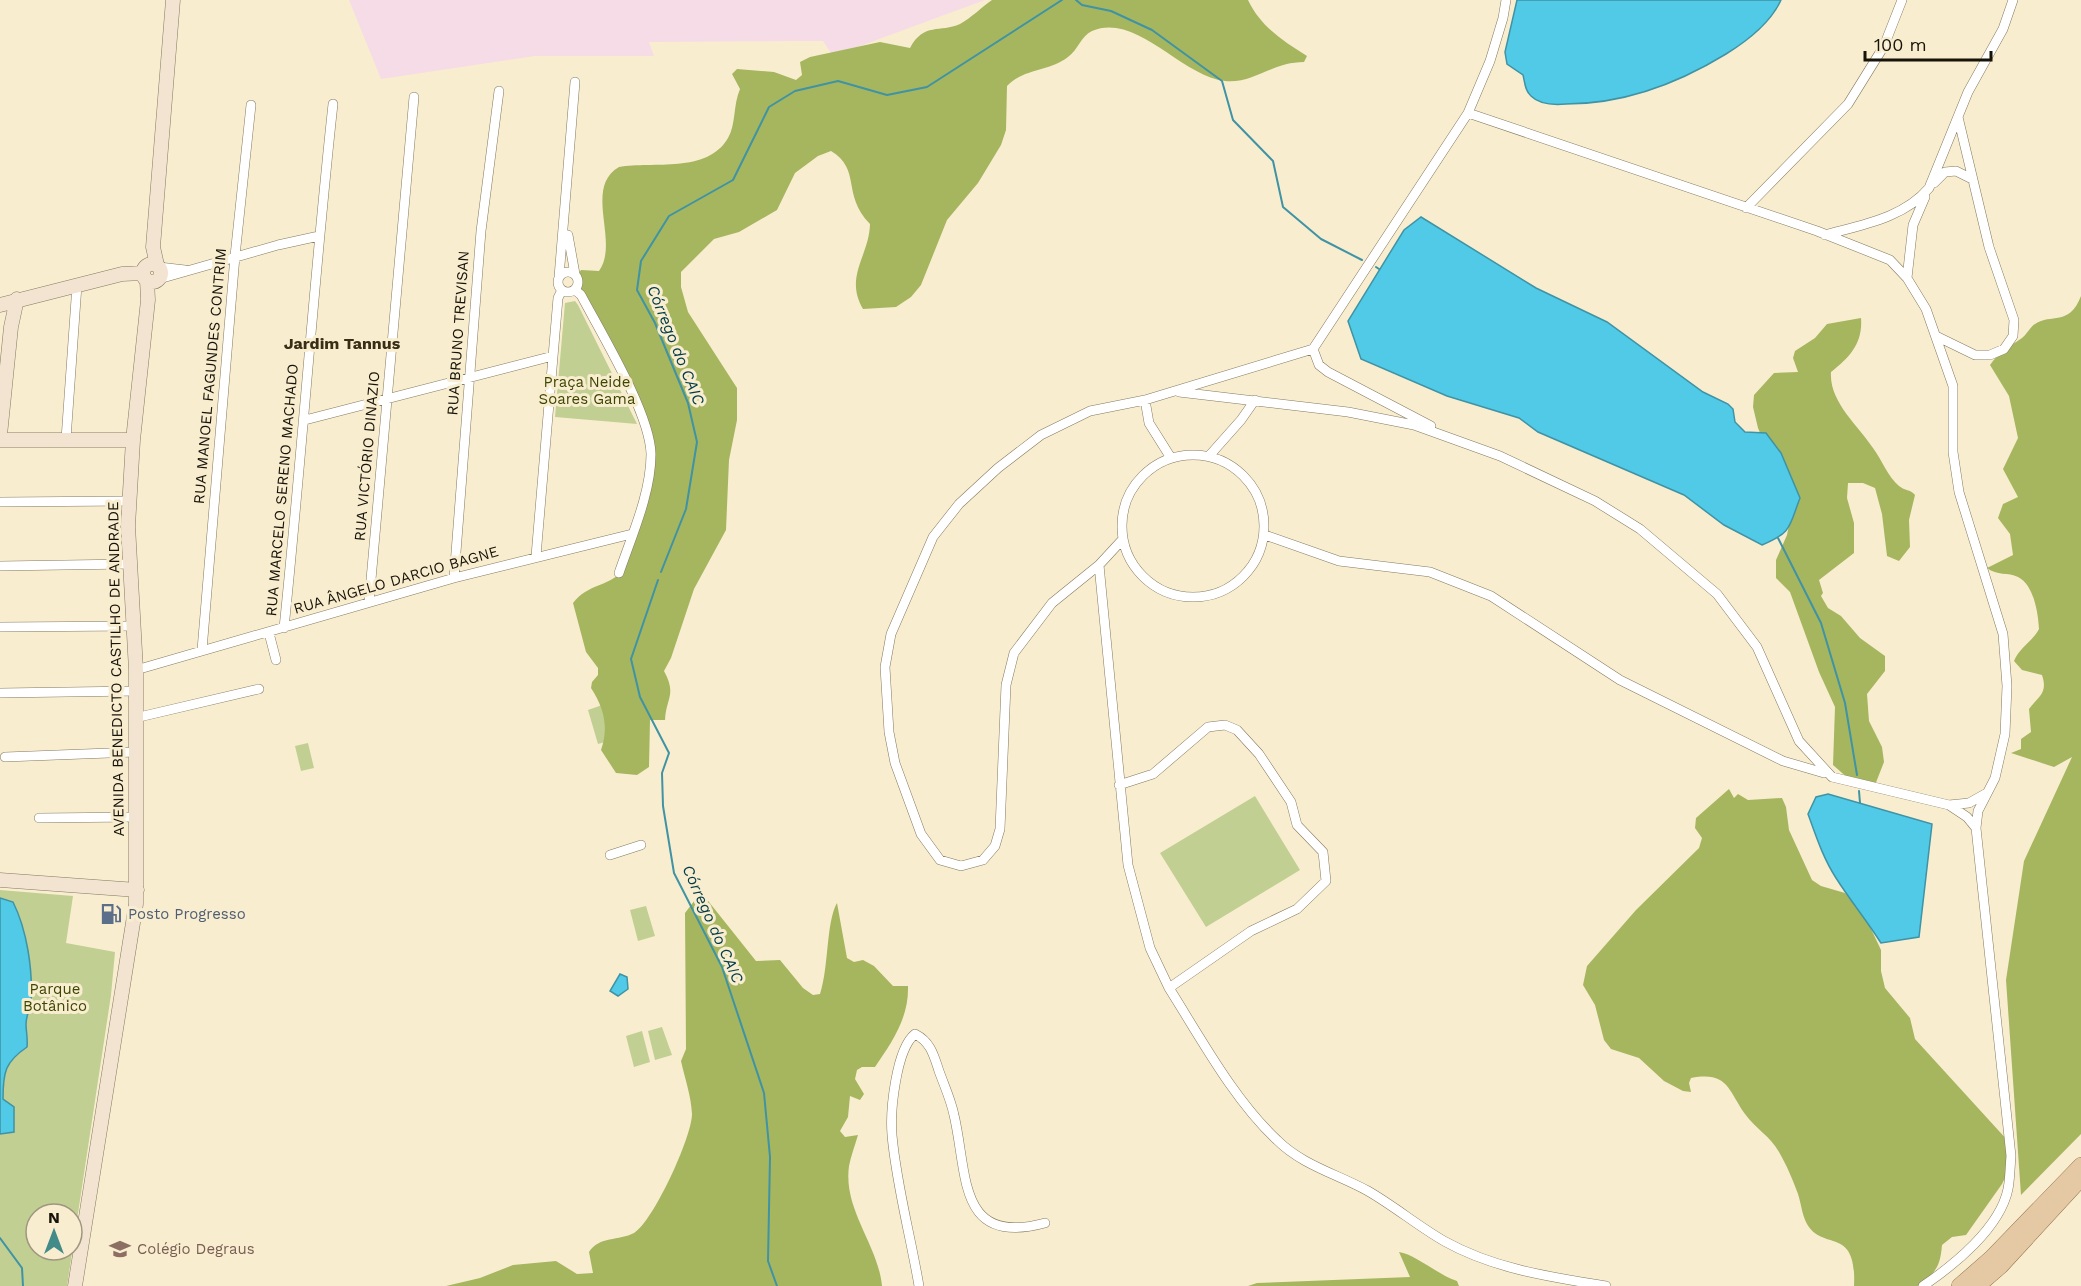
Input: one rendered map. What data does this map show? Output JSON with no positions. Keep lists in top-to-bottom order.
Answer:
{
  "streets": {
    "main road": ["AVENIDA BENEDICTO CASTILHO DE ANDRADE"],
    "street": [
      "RUA BRUNO TREVISAN",
      "RUA MANOEL FAGUNDES CONTRIM",
      "RUA VICTÓRIO DINAZIO",
      "RUA MARCELO SERENO MACHADO",
      "RUA ÂNGELO DARCIO BAGNE"
    ]
  },
  "crossings": [
    ["RUA BRUNO TREVISAN", "RUA ÂNGELO DARCIO BAGNE"],
    ["RUA MANOEL FAGUNDES CONTRIM", "RUA ÂNGELO DARCIO BAGNE"],
    ["RUA VICTÓRIO DINAZIO", "RUA ÂNGELO DARCIO BAGNE"],
    ["RUA MARCELO SERENO MACHADO", "RUA ÂNGELO DARCIO BAGNE"],
    ["RUA ÂNGELO DARCIO BAGNE", "AVENIDA BENEDICTO CASTILHO DE ANDRADE"]
  ],
  "districts": ["Jardim Tannus"],
  "water": ["Córrego do CAIC"],
  "parks": ["Praça Neide Soares Gama", "Parque Botânico"],
  "places": {
    "fuel station": ["Posto Progresso"],
    "school or university": ["Colégio Degraus"]
  },
  "scale_bar": "100 m",
  "north": "top"
}
